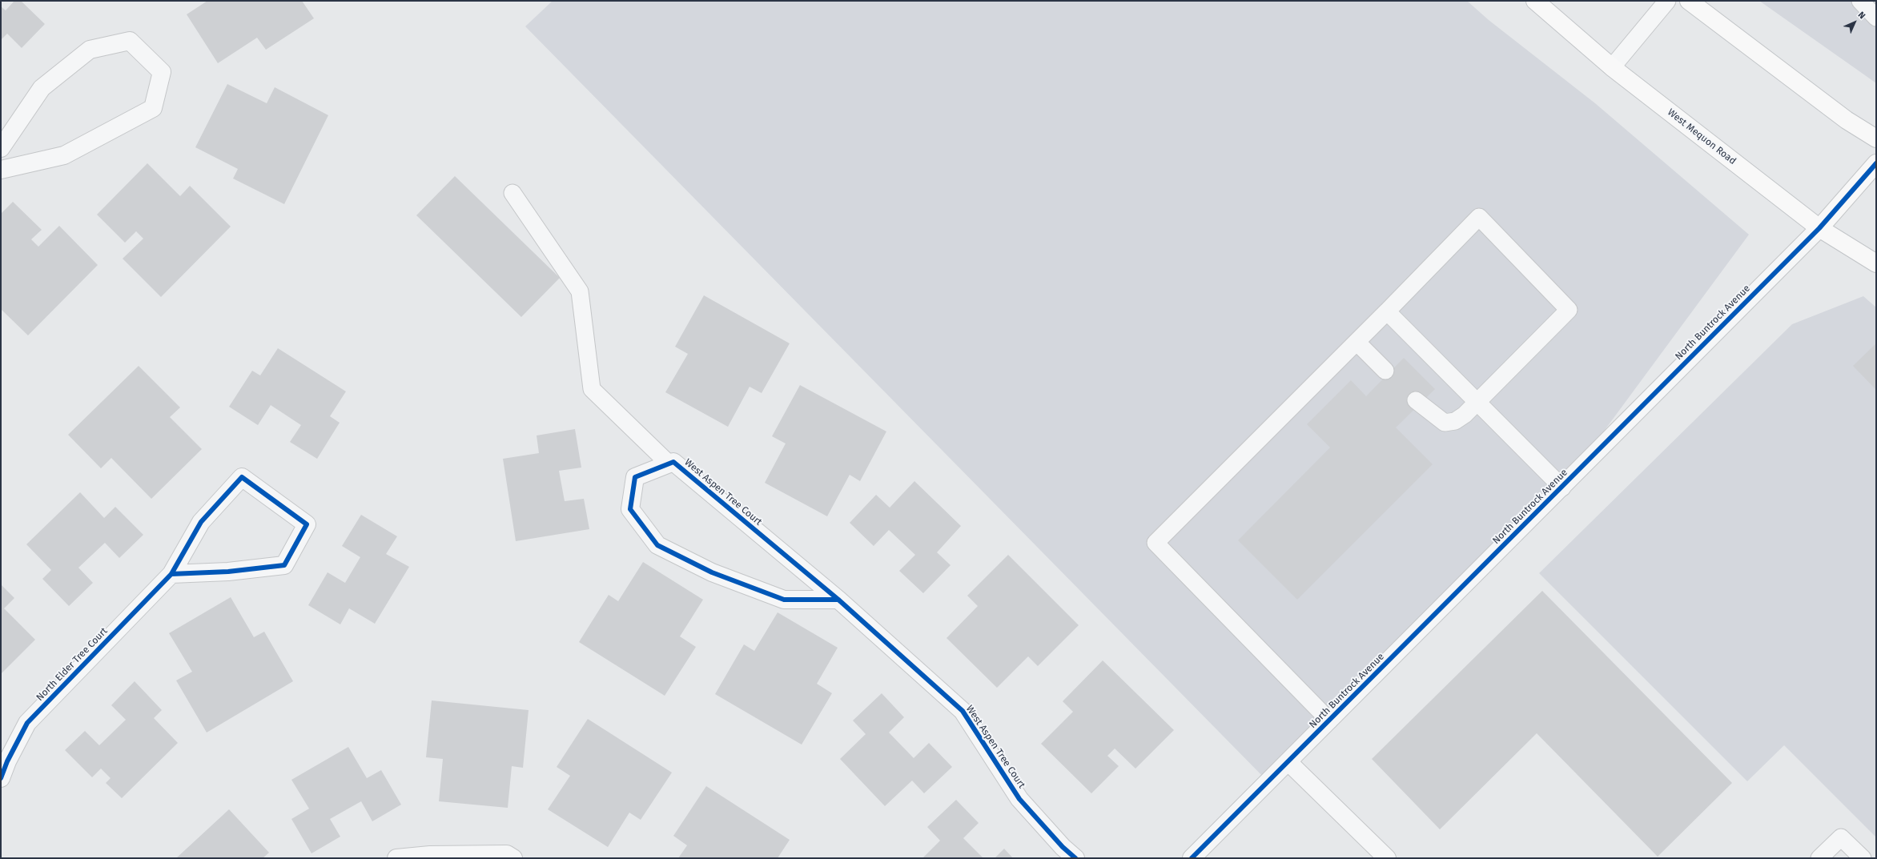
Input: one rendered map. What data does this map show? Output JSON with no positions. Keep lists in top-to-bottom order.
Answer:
{
  "streets": {
    "main road": ["West Mequon Road", "North Buntrock Avenue"],
    "street": ["West Aspen Tree Court", "North Elder Tree Court"]
  },
  "crossings": [
    ["West Mequon Road", "North Buntrock Avenue"]
  ],
  "north": "top right"
}
